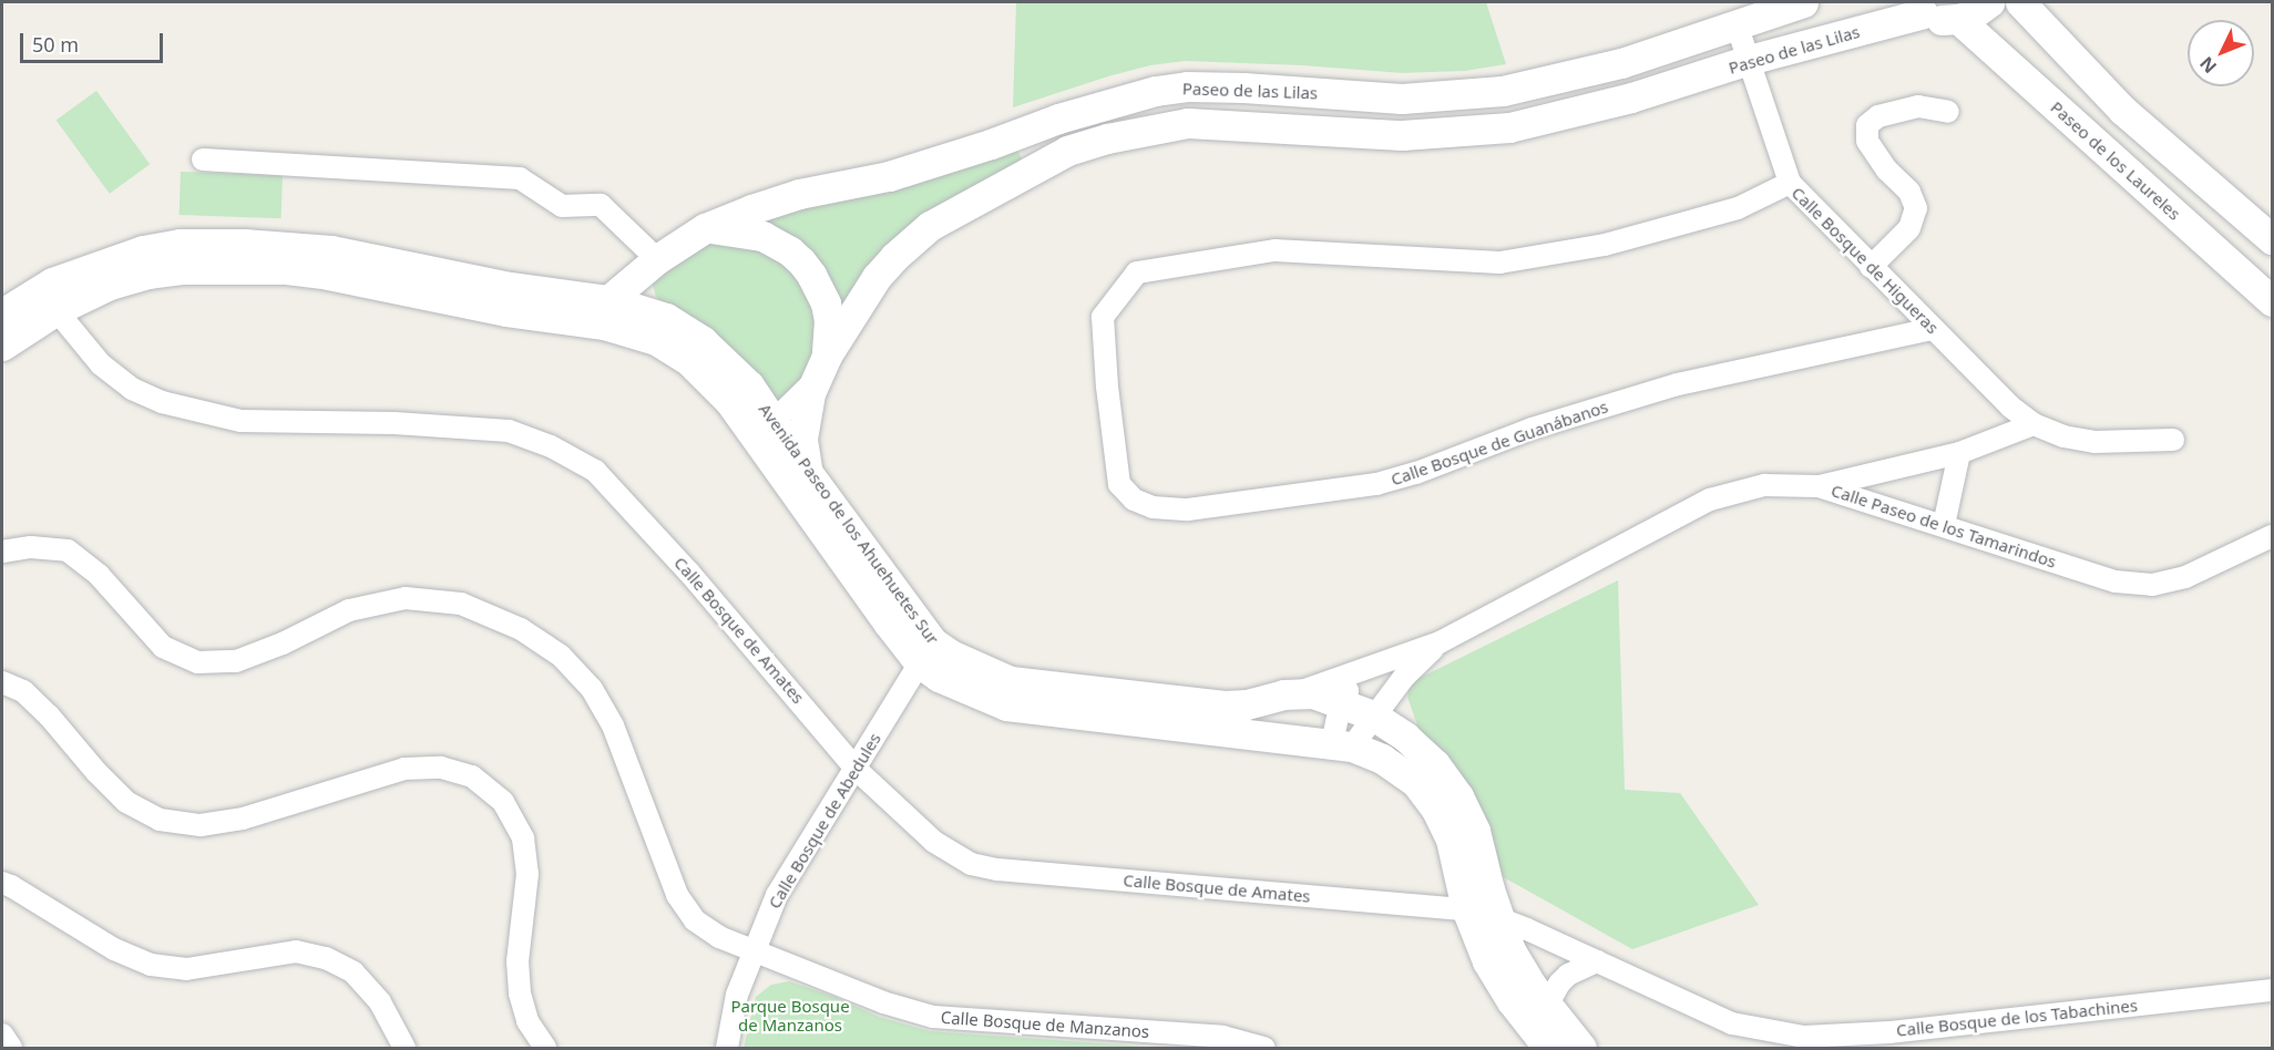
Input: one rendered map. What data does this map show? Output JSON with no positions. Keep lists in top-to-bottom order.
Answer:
{
  "streets": {
    "street": [
      "Paseo de las Lilas",
      "Paseo de los Laureles",
      "Calle Bosque de Higueras",
      "Calle Bosque de Guanábanos",
      "Avenida Paseo de los Ahuehuetes Sur",
      "Calle Paseo de los Tamarindos",
      "Calle Bosque de Amates",
      "Calle Bosque de Abedules",
      "Calle Bosque de los Tabachines",
      "Calle Bosque de Manzanos"
    ]
  },
  "crossings": [
    ["Paseo de las Lilas", "Calle Bosque de Higueras"],
    ["Paseo de las Lilas", "Avenida Paseo de los Ahuehuetes Sur"],
    ["Calle Bosque de Higueras", "Calle Bosque de Guanábanos"],
    ["Avenida Paseo de los Ahuehuetes Sur", "Calle Paseo de los Tamarindos"],
    ["Avenida Paseo de los Ahuehuetes Sur", "Calle Bosque de Amates"],
    ["Avenida Paseo de los Ahuehuetes Sur", "Calle Bosque de Abedules"],
    ["Avenida Paseo de los Ahuehuetes Sur", "Calle Bosque de los Tabachines"],
    ["Calle Bosque de Amates", "Calle Bosque de Abedules"],
    ["Calle Bosque de Amates", "Calle Bosque de los Tabachines"],
    ["Calle Bosque de Abedules", "Calle Bosque de Manzanos"]
  ],
  "parks": ["Parque Bosque de Manzanos"],
  "scale_bar": "50 m",
  "north": "bottom left"
}
